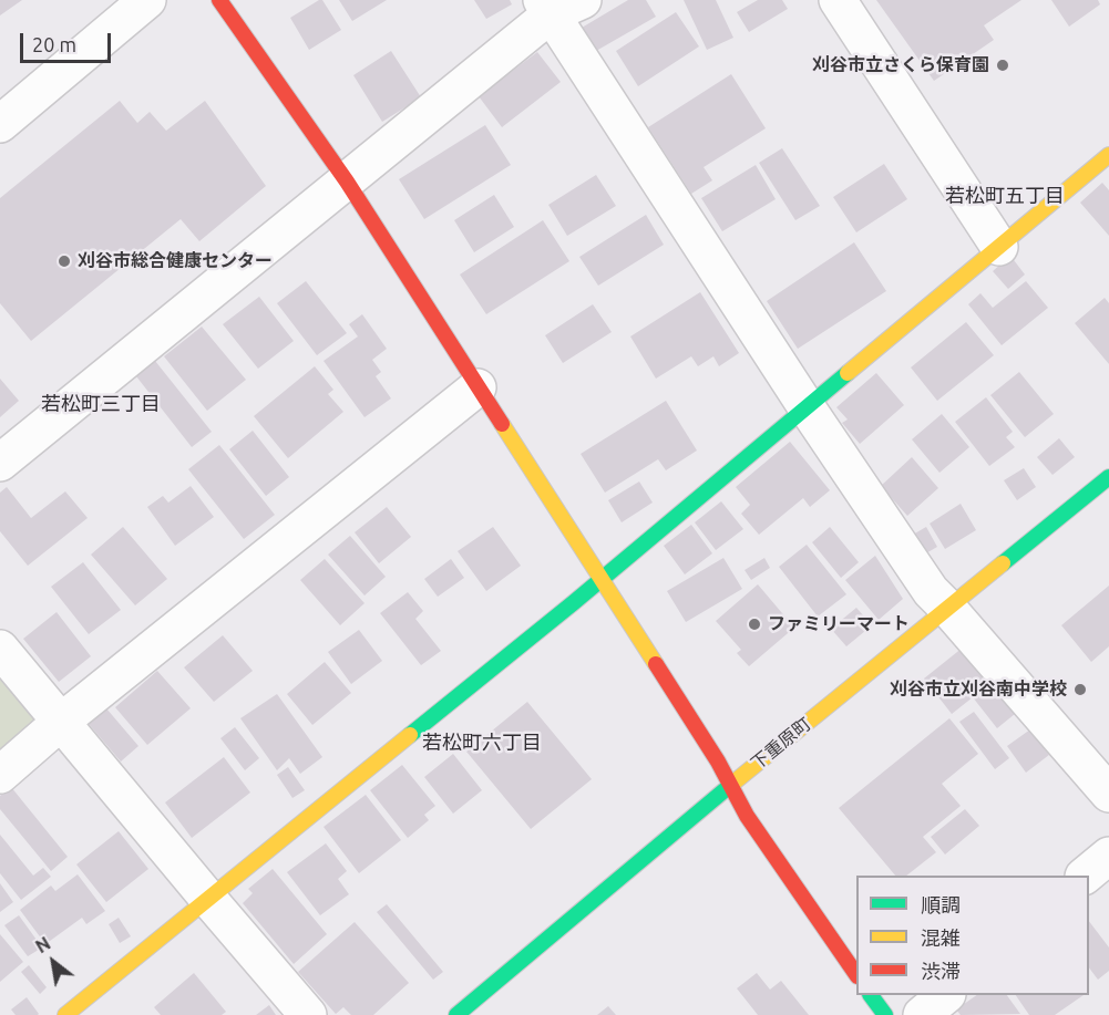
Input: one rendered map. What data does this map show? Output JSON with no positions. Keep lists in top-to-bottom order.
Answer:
{
  "streets": {
    "street": ["下重原町"]
  },
  "districts": ["若松町五丁目", "若松町三丁目", "若松町六丁目"],
  "places": [
    "刈谷市立さくら保育園",
    "刈谷市総合健康センター",
    "ファミリーマート",
    "刈谷市立刈谷南中学校"
  ],
  "legend": ["順調", "混雑", "渋滞"],
  "scale_bar": "20 m",
  "north": "top left"
}
